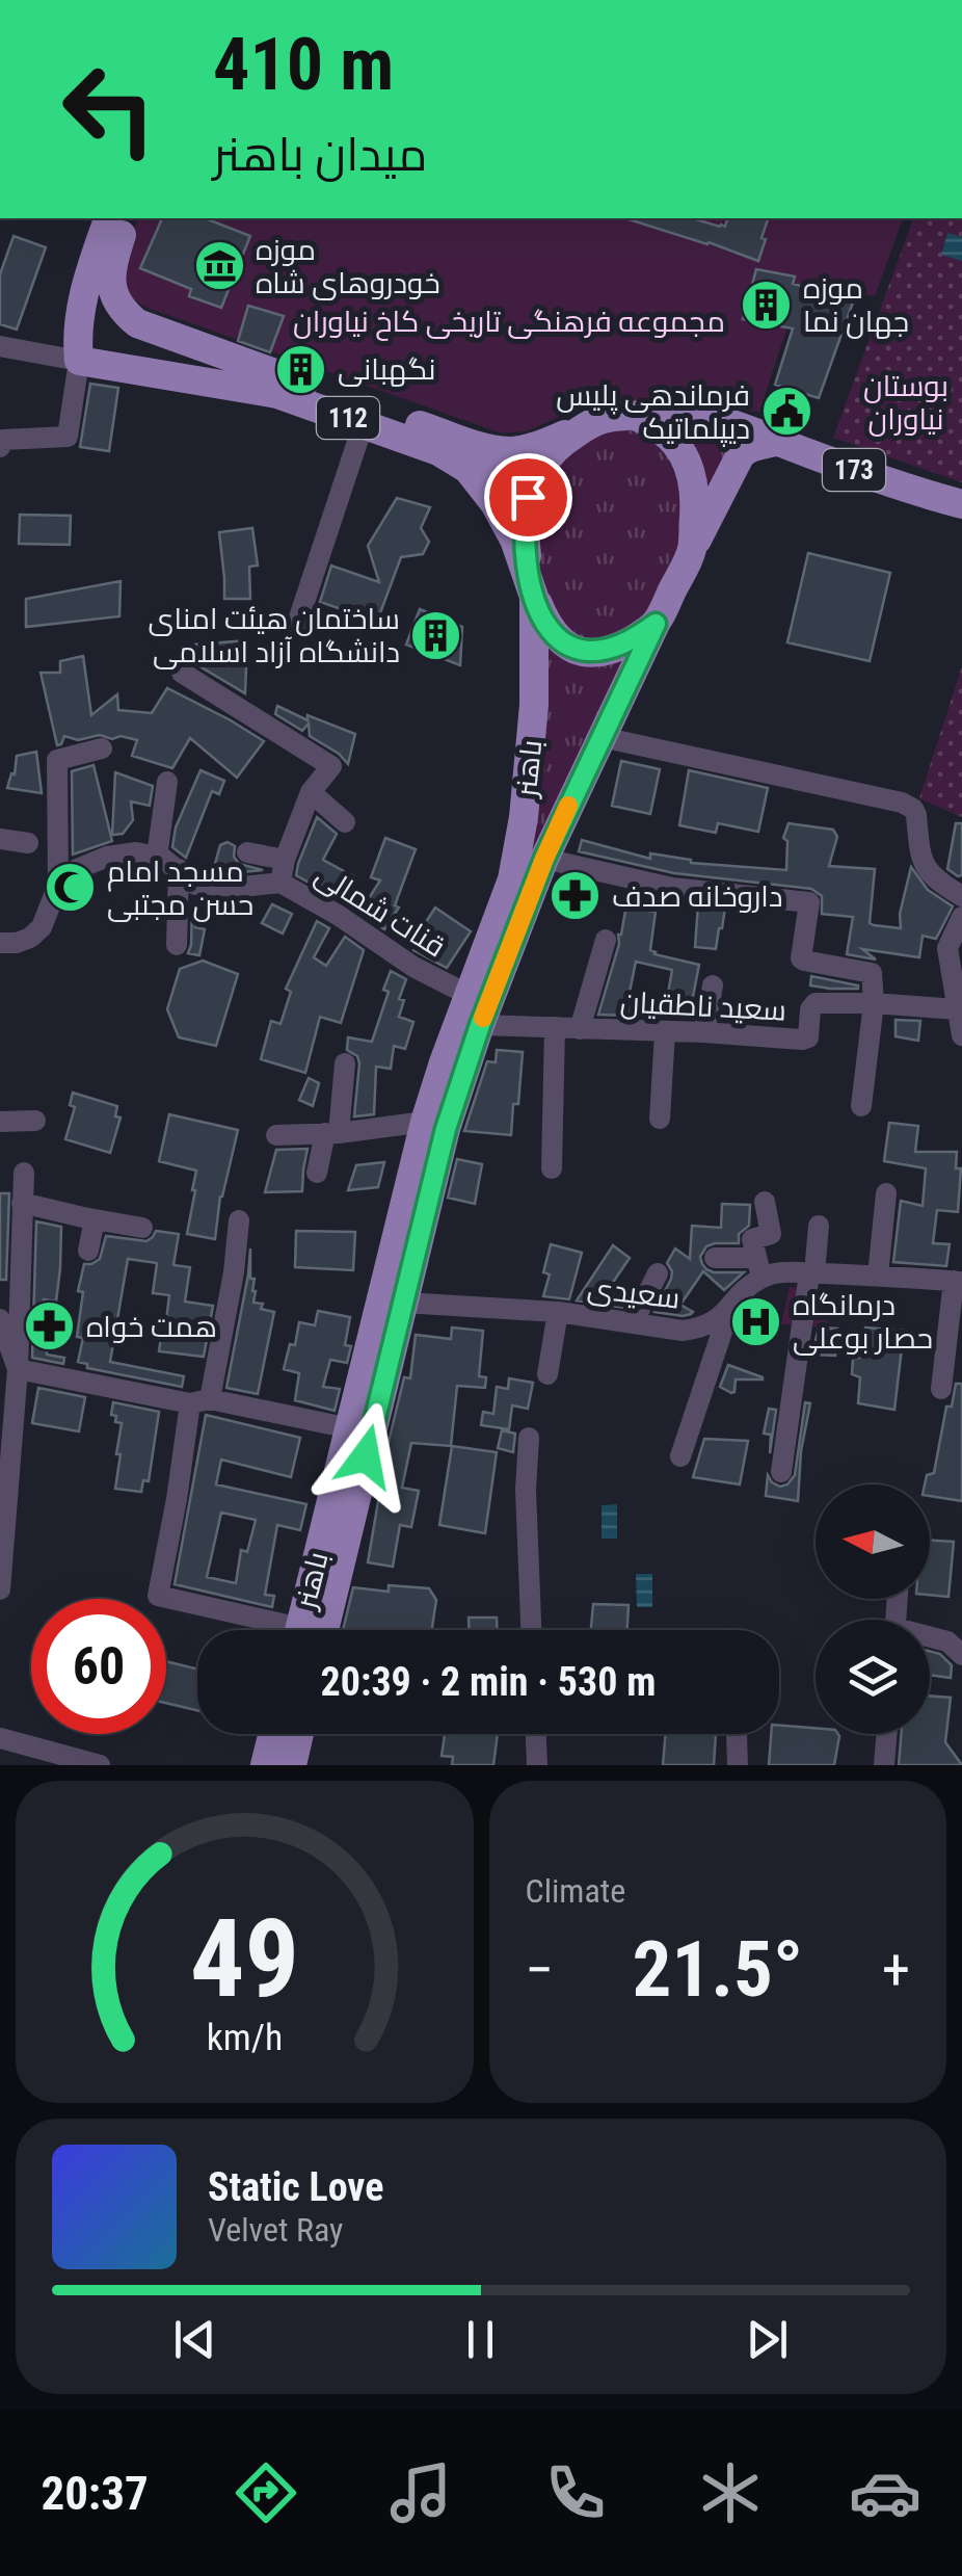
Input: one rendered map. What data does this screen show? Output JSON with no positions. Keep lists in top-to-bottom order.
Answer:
{
  "streets": {
    "main road": ["112", "173", "باهنر"],
    "street": ["قنات شمالى", "سعید ناطقیان", "سعیدی"]
  },
  "crossings": [
    ["173", "باهنر"],
    ["باهنر", "قنات شمالى"],
    ["باهنر", "سعید ناطقیان"],
    ["باهنر", "سعیدی"]
  ],
  "parks": ["مجموعه فرهنگی تاریخی کاخ نیاوران", "بوستان نیاوران"],
  "places": {
    "museum": ["موزه خودروهای شاه"],
    "building": ["موزه جهان نما", "نگهبانی", "ساختمان هیئت امنای دانشگاه آزاد اسلامی"],
    "public building": ["فرماندهی پلیس دیپلماتیک"],
    "mosque": ["مسجد امام حسن مجتبی"],
    "pharmacy": ["داروخانه صدف", "همت خواه"],
    "hospital": ["درمانگاه حصار بوعلی"]
  },
  "north": "left",
  "page": {
    "turn": ["410 m", "میدان باهنر"],
    "limit": "60",
    "trip": "20:39 · 2 min · 530 m",
    "tile": "Climate",
    "heat": ["−", "21.5°", "+"],
    "song": ["Static Love", "Velvet Ray"],
    "tabs": "20:37",
    "gauge": ["49", "km/h"]
  }
}
